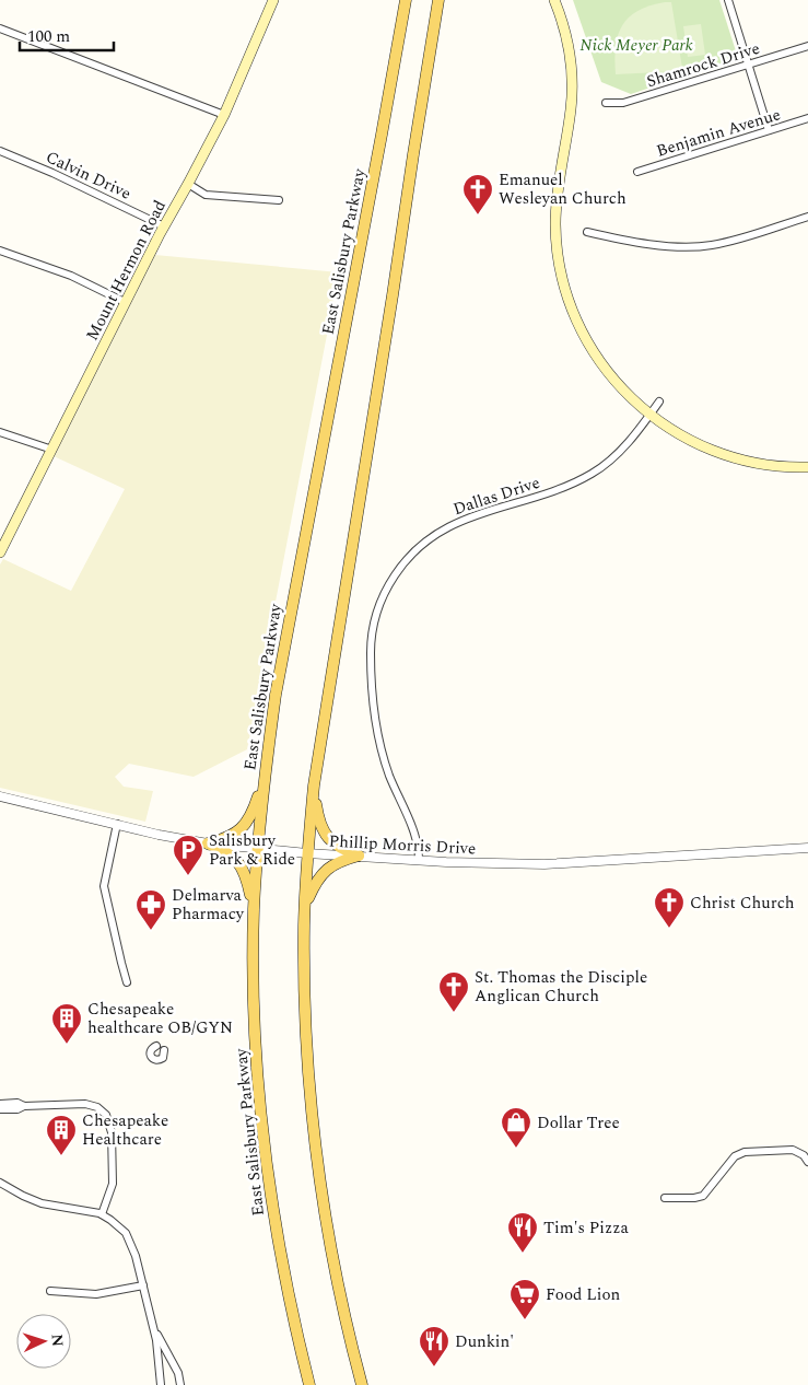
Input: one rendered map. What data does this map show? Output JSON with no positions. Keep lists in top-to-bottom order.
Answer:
{
  "streets": {
    "main road": ["East Salisbury Parkway", "Mount Hermon Road"],
    "street": [
      "Shamrock Drive",
      "Benjamin Avenue",
      "Calvin Drive",
      "Dallas Drive",
      "Phillip Morris Drive"
    ]
  },
  "crossings": [
    ["Calvin Drive", "Mount Hermon Road"],
    ["East Salisbury Parkway", "Phillip Morris Drive"],
    ["Dallas Drive", "Phillip Morris Drive"]
  ],
  "parks": ["Nick Meyer Park"],
  "places": {
    "church": ["Emanuel Wesleyan Church", "Christ Church", "St. Thomas the Disciple Anglican Church"],
    "parking": ["Salisbury Park & Ride"],
    "pharmacy": ["Delmarva Pharmacy"],
    "building": ["Chesapeake healthcare OB/GYN", "Chesapeake Healthcare"],
    "shop": ["Dollar Tree"],
    "restaurant": ["Tim's Pizza", "Dunkin'"],
    "supermarket": ["Food Lion"]
  },
  "scale_bar": "100 m",
  "north": "right"
}
